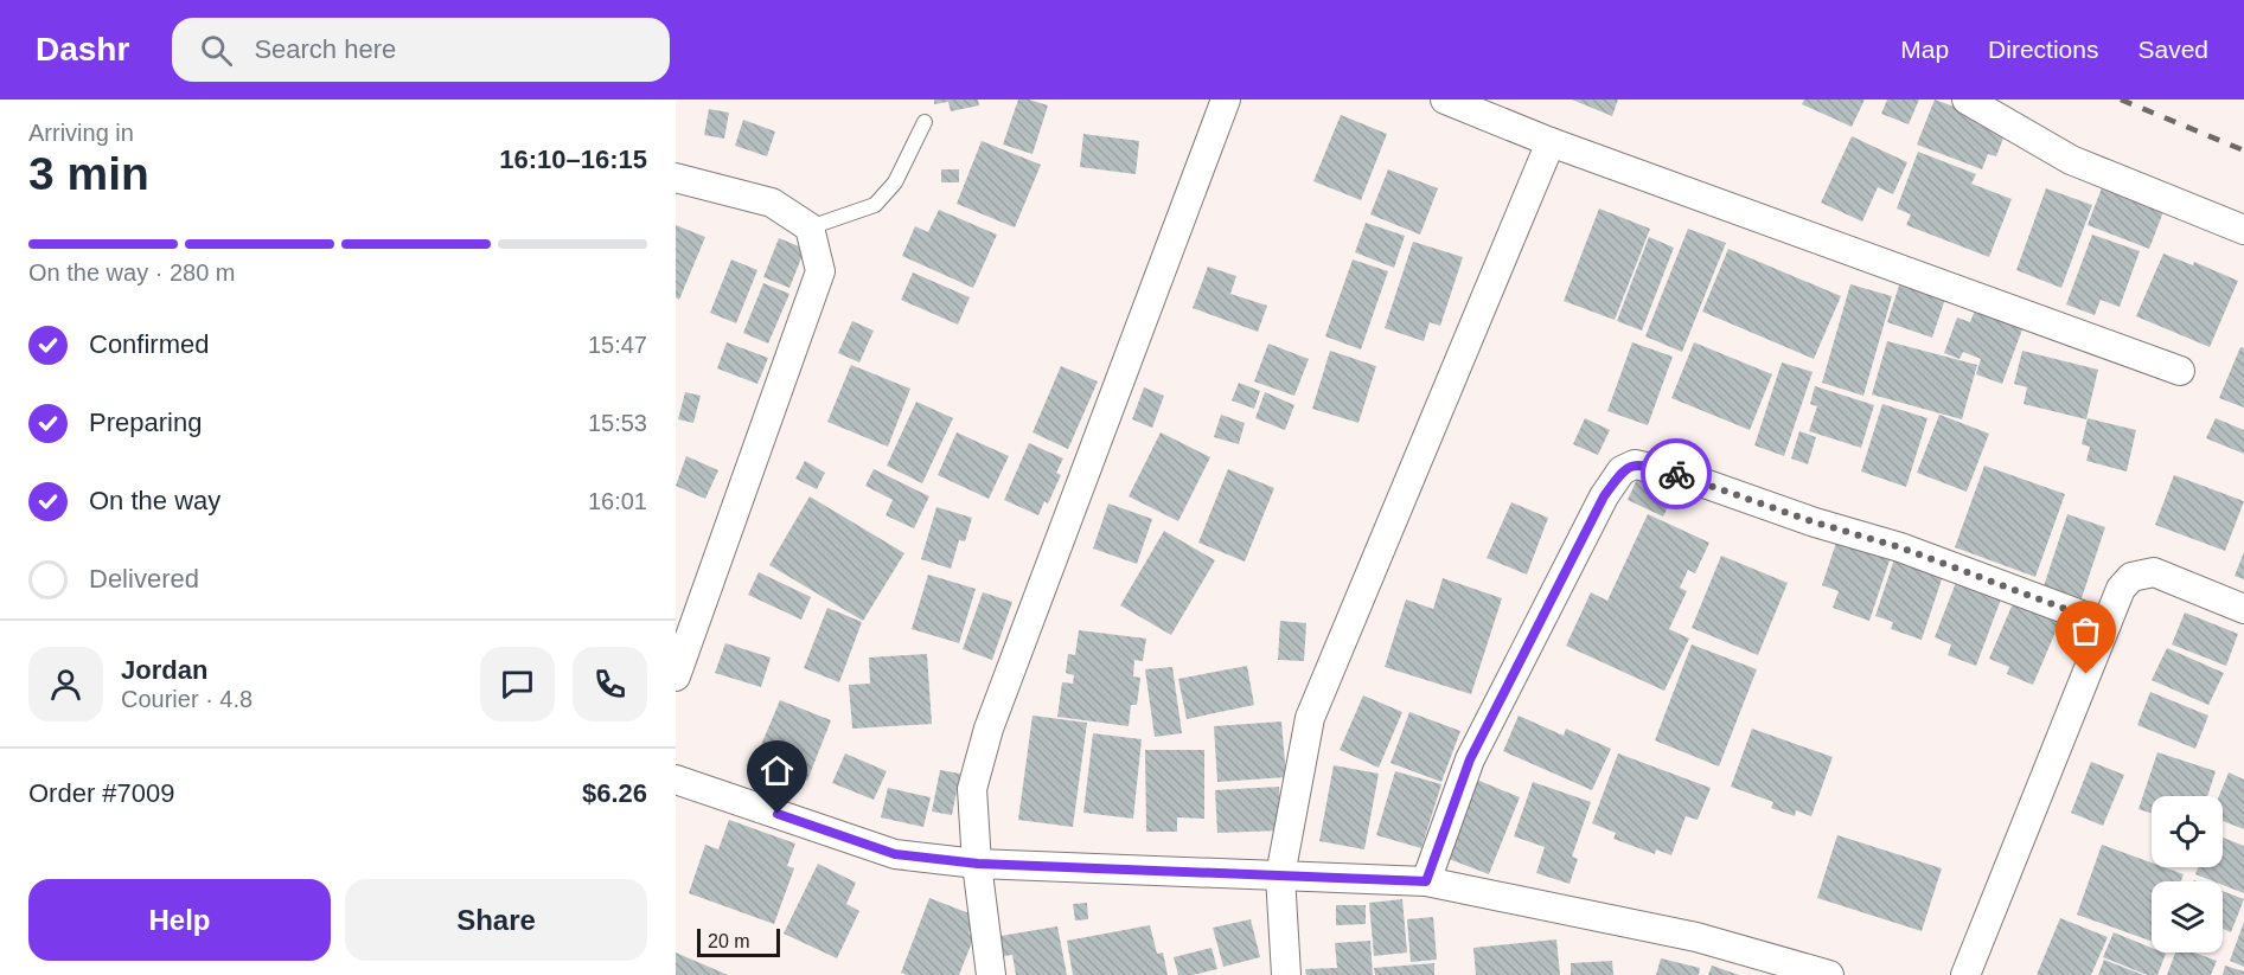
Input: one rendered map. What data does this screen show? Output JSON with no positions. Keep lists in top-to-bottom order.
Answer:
{
  "scale_bar": "20 m",
  "page": {
    "header": "Dashr",
    "search": "Search here",
    "nav": ["Map", "Directions", "Saved"],
    "heading": ["3 min", "Arriving in", "16:10–16:15"],
    "panel": [
      "Jordan",
      "Courier · 4.8",
      "Order #7009",
      "$6.26"
    ],
    "bar": "On the way · 280 m",
    "list": [
      ["Confirmed", "15:47"],
      ["Preparing", "15:53"],
      ["On the way", "16:01"],
      "Delivered"
    ],
    "buttons": ["Help", "Share"],
    "scale": "20 m"
  }
}
